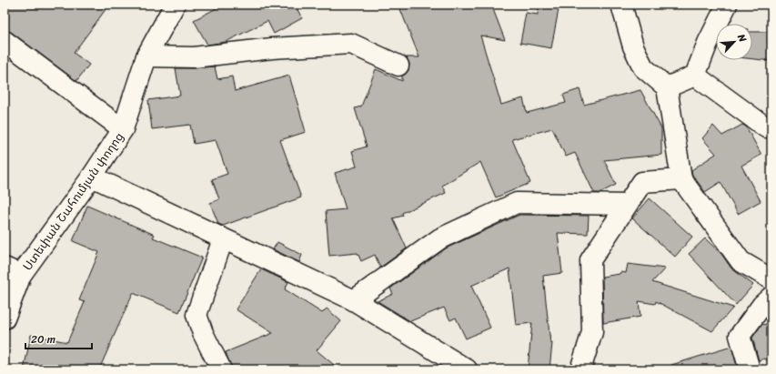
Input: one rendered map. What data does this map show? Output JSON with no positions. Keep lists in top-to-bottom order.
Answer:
{
  "streets": {
    "street": ["Ստեփան Շահումյան փողոց"]
  },
  "scale_bar": "20 m",
  "north": "top right"
}
